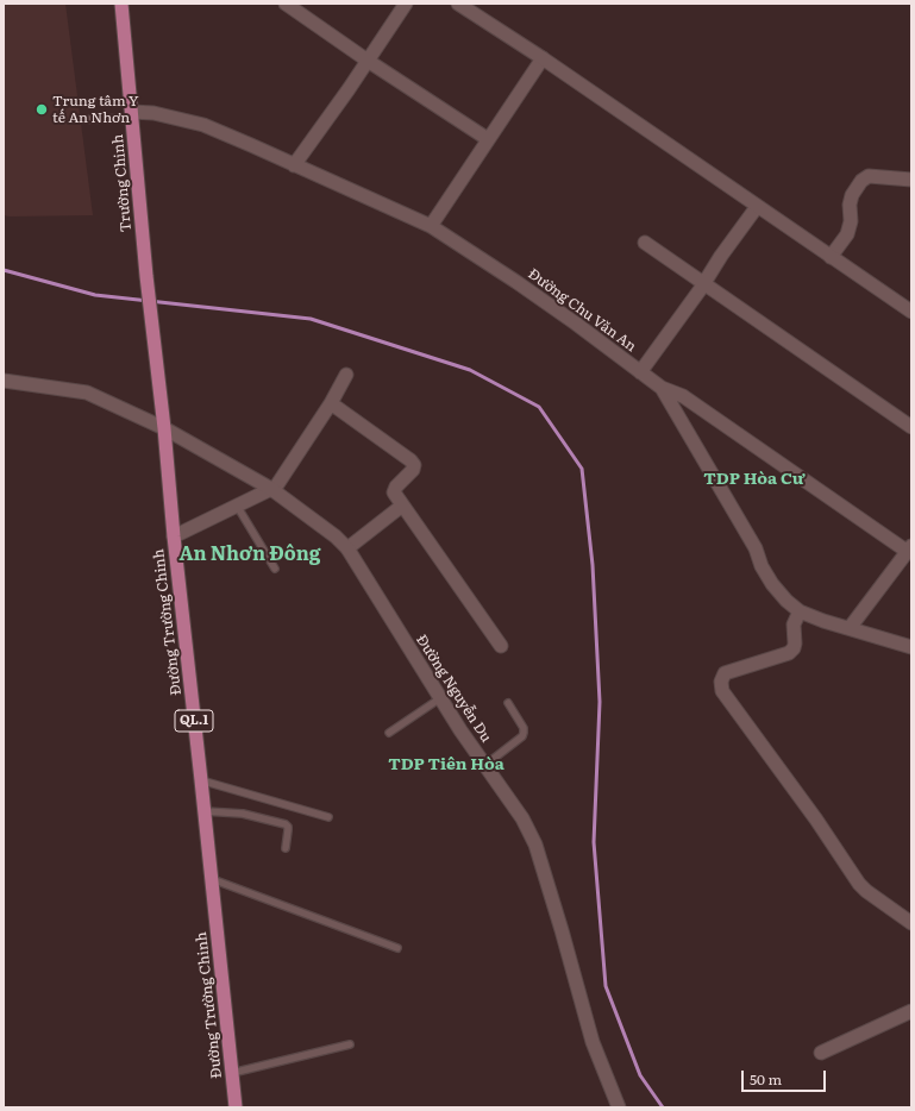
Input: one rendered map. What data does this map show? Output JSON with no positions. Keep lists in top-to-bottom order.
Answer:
{
  "streets": {
    "main road": ["Trường Chinh", "Đường Trường Chinh", "QL.1"],
    "street": ["Đường Chu Văn An", "Đường Nguyễn Du"]
  },
  "crossings": [
    ["Trường Chinh", "Đường Chu Văn An"],
    ["Trường Chinh", "Đường Trường Chinh"],
    ["Đường Trường Chinh", "Đường Nguyễn Du"]
  ],
  "districts": ["TDP Hòa Cư", "An Nhơn Đông", "TDP Tiên Hòa"],
  "places": ["Trung tâm Y tế An Nhơn"],
  "scale_bar": "50 m"
}
